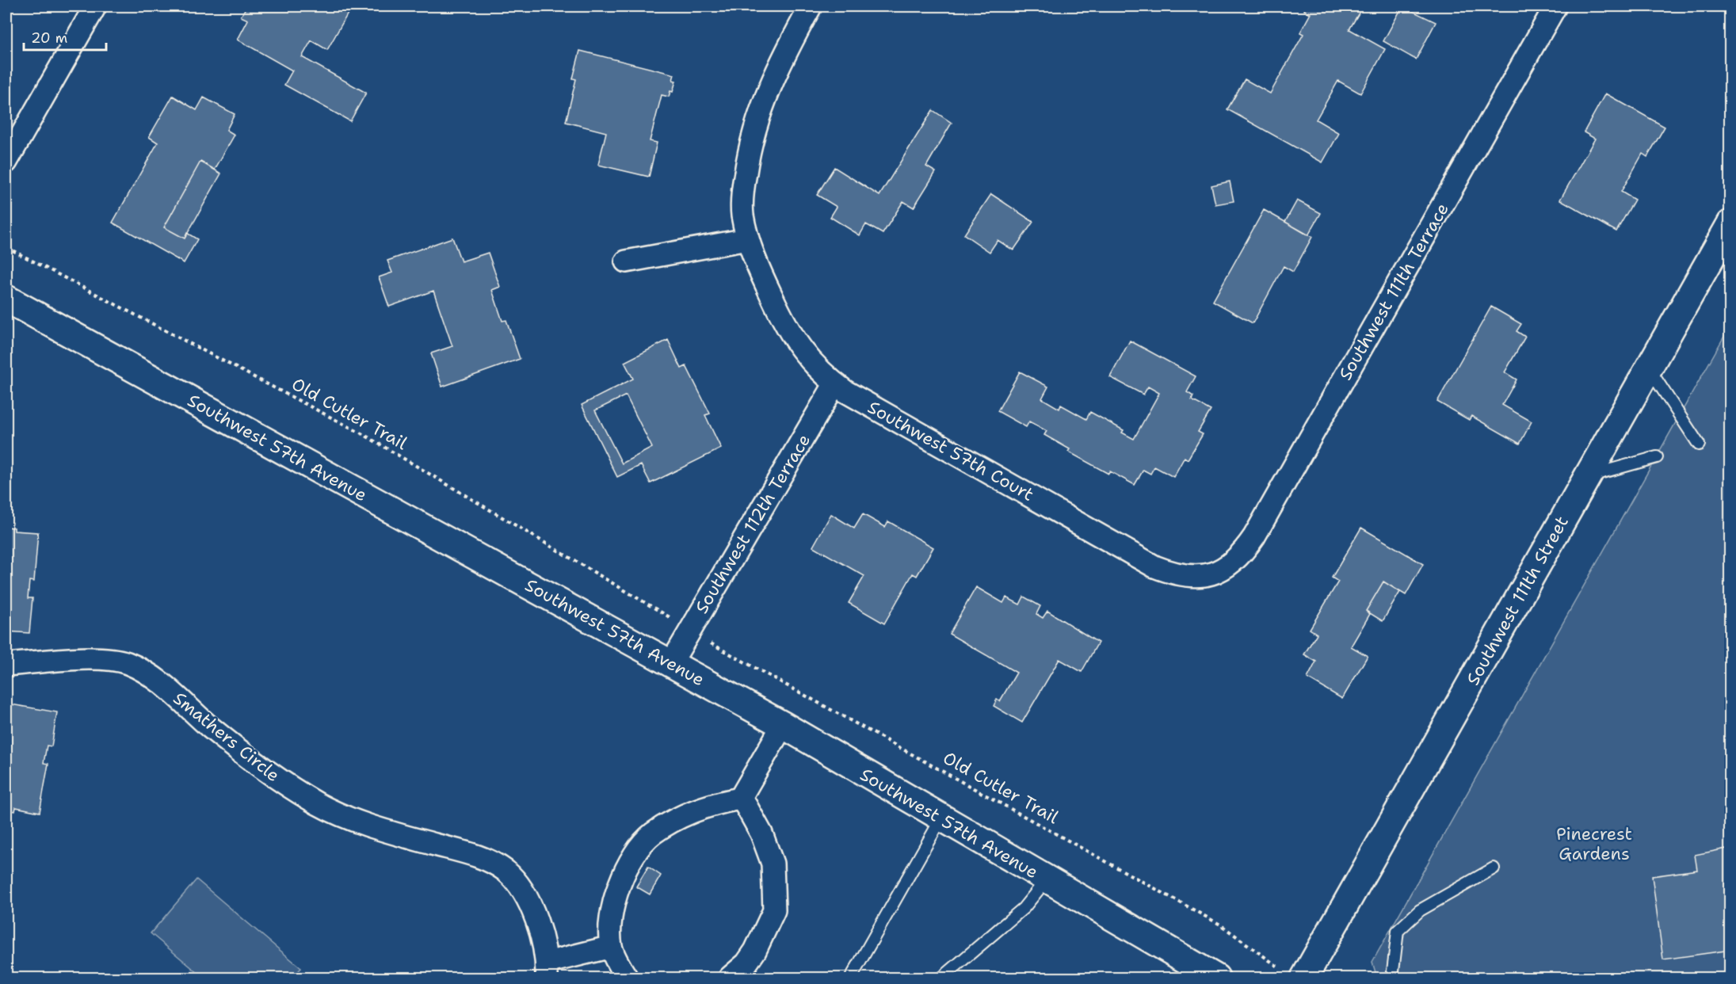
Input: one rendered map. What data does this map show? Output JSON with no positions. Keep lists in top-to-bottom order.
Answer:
{
  "streets": {
    "main road": ["Southwest 57th Avenue", "Southwest 111th Street"],
    "street": [
      "Southwest 111th Terrace",
      "Southwest 57th Court",
      "Southwest 112th Terrace",
      "Smathers Circle"
    ],
    "path": ["Old Cutler Trail"]
  },
  "crossings": [
    ["Southwest 111th Terrace", "Southwest 57th Court"],
    ["Southwest 57th Avenue", "Southwest 112th Terrace"],
    ["Southwest 57th Court", "Southwest 112th Terrace"]
  ],
  "parks": ["Pinecrest Gardens"],
  "scale_bar": "20 m"
}
